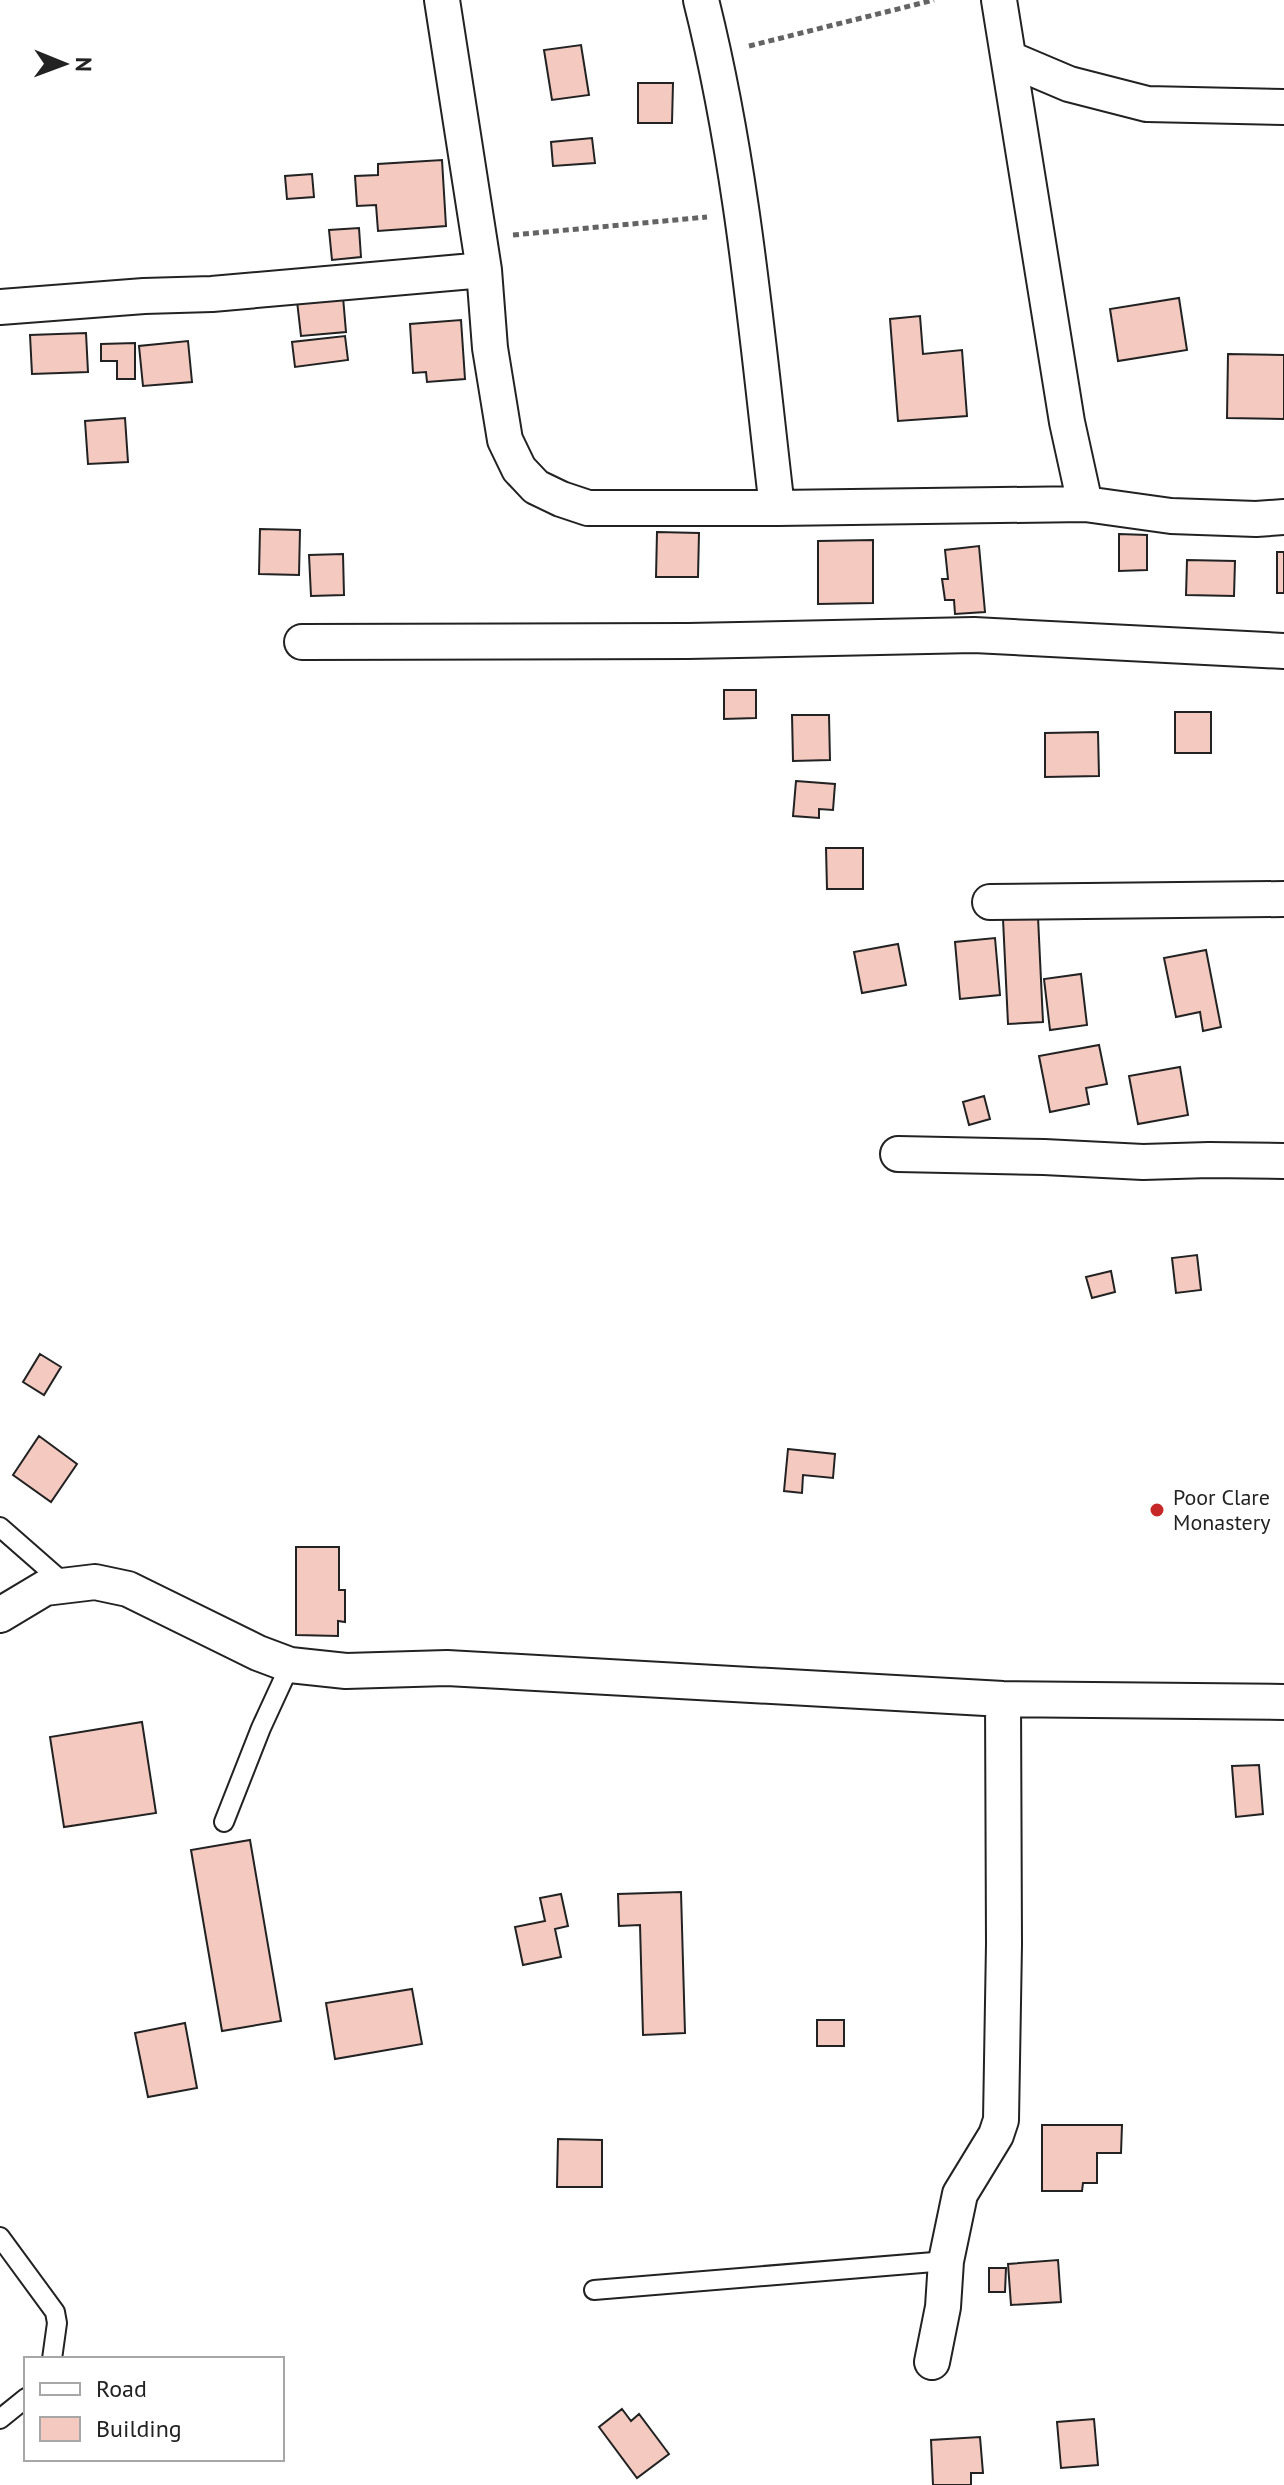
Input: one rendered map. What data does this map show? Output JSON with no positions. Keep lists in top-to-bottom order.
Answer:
{
  "places": ["Poor Clare Monastery"],
  "legend": ["Road", "Building"],
  "north": "right"
}
